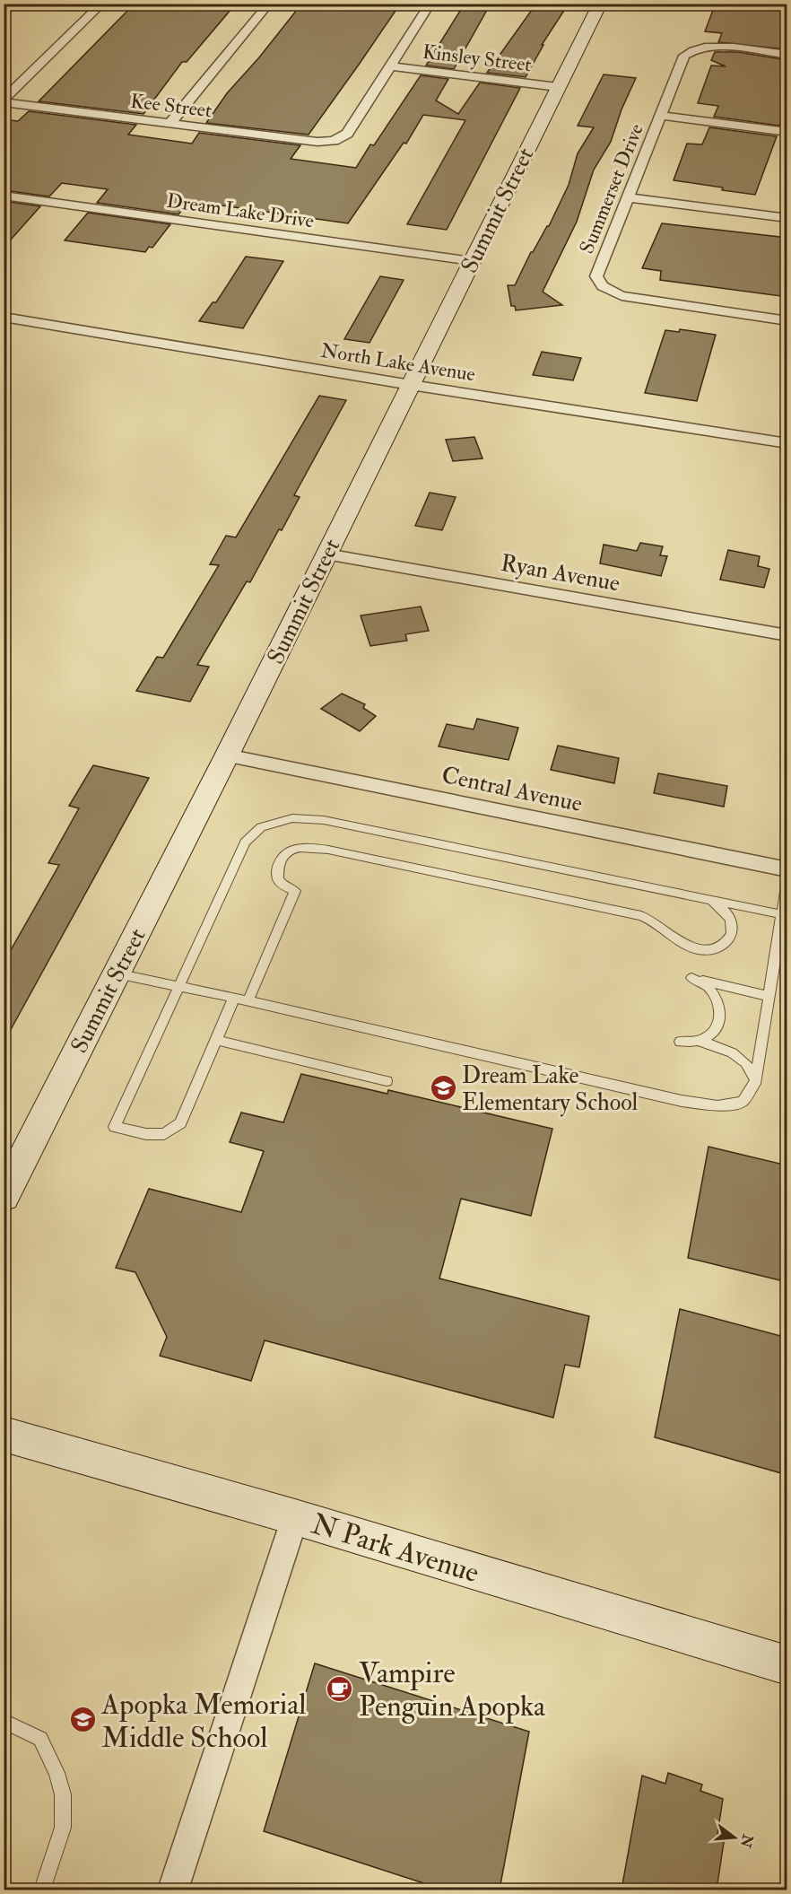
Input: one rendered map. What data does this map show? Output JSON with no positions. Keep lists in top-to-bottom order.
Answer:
{
  "streets": {
    "street": [
      "Kinsley Street",
      "Kee Street",
      "Summerset Drive",
      "Dream Lake Drive",
      "Summit Street",
      "North Lake Avenue",
      "Ryan Avenue",
      "Central Avenue",
      "N Park Avenue"
    ]
  },
  "crossings": [
    ["Kinsley Street", "Kee Street"],
    ["Kinsley Street", "Summit Street"],
    ["Dream Lake Drive", "Summit Street"],
    ["Summit Street", "North Lake Avenue"],
    ["Summit Street", "Ryan Avenue"],
    ["Summit Street", "Central Avenue"]
  ],
  "places": {
    "school or university": ["Dream Lake Elementary School", "Apopka Memorial Middle School"],
    "cafe": ["Vampire Penguin Apopka"]
  },
  "north": "right"
}
